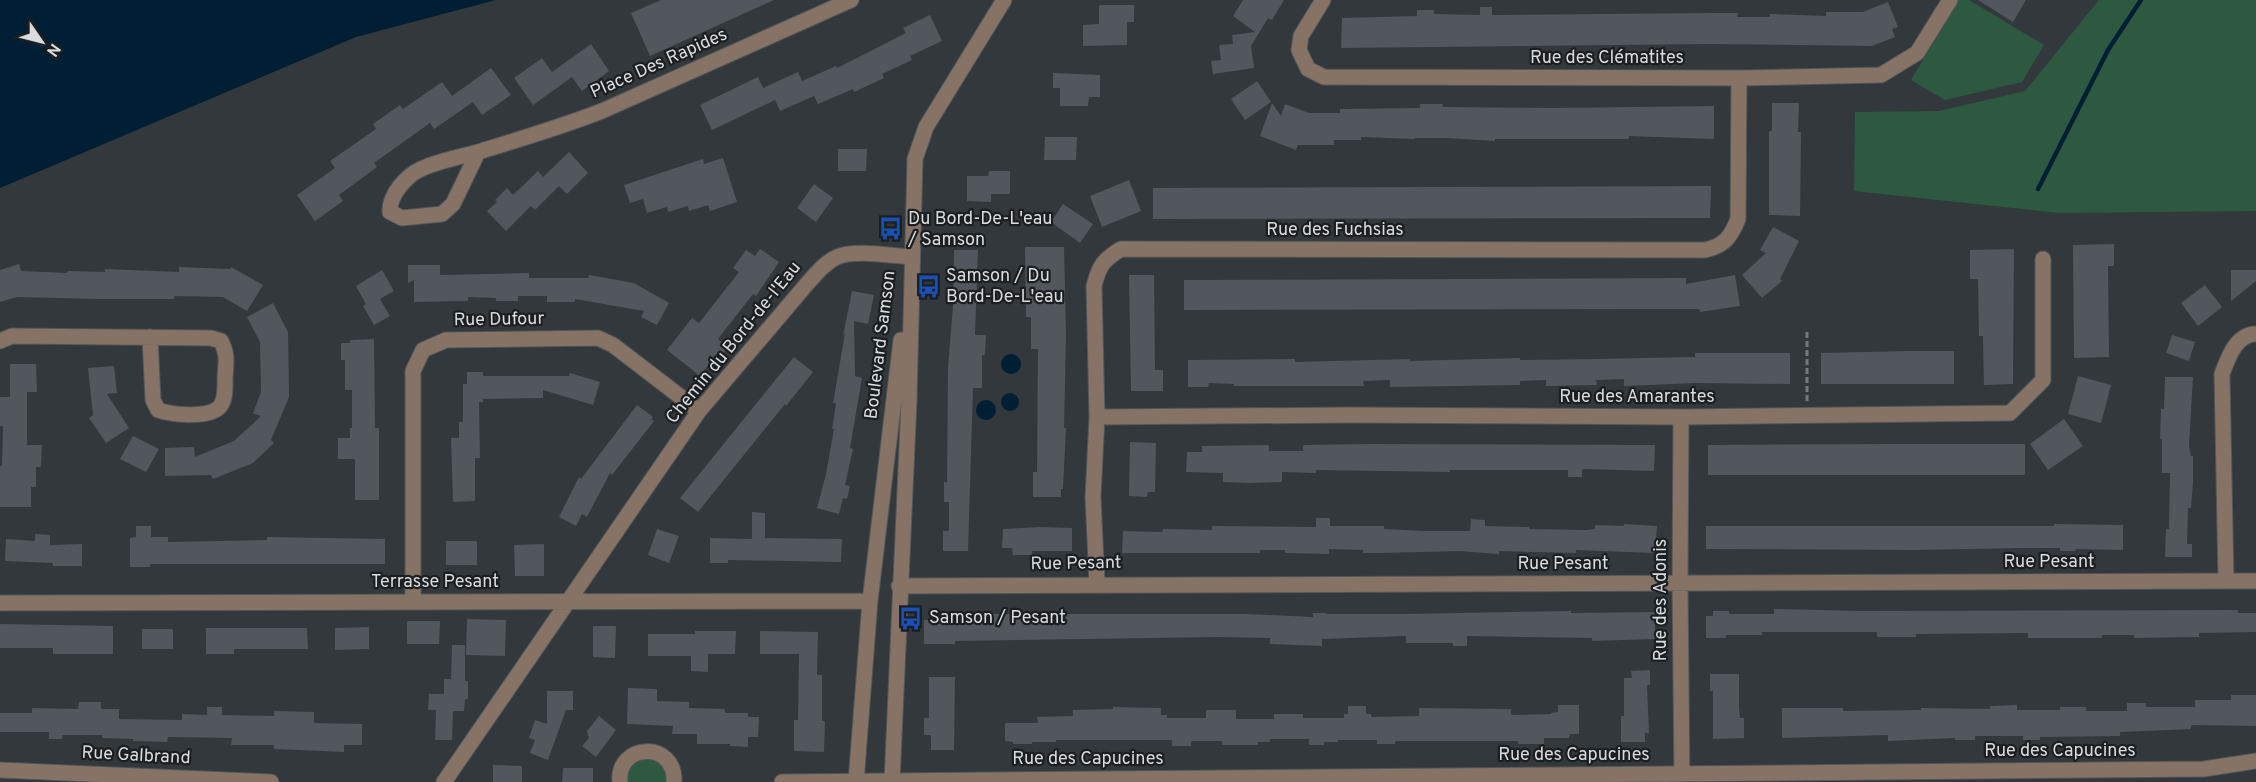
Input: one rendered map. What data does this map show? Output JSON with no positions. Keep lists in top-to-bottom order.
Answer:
{
  "streets": {
    "street": [
      "Rue des Clématites",
      "Place Des Rapides",
      "Rue des Fuchsias",
      "Rue Dufour",
      "Chemin du Bord-de-l'Eau",
      "Boulevard Samson",
      "Rue des Amarantes",
      "Rue Pesant",
      "Terrasse Pesant",
      "Rue des Adonis",
      "Rue des Capucines",
      "Rue Galbrand"
    ]
  },
  "crossings": [
    ["Rue des Clématites", "Rue des Fuchsias"],
    ["Rue des Fuchsias", "Rue des Amarantes"],
    ["Rue des Fuchsias", "Rue Pesant"],
    ["Rue Dufour", "Chemin du Bord-de-l'Eau"],
    ["Rue Dufour", "Terrasse Pesant"],
    ["Chemin du Bord-de-l'Eau", "Boulevard Samson"],
    ["Chemin du Bord-de-l'Eau", "Terrasse Pesant"],
    ["Boulevard Samson", "Rue Pesant"],
    ["Boulevard Samson", "Terrasse Pesant"],
    ["Boulevard Samson", "Rue des Capucines"],
    ["Rue des Amarantes", "Rue des Adonis"],
    ["Rue Pesant", "Rue des Adonis"],
    ["Rue des Adonis", "Rue des Capucines"]
  ],
  "places": {
    "bus stop": ["Du Bord-De-L'eau / Samson", "Samson / Du Bord-De-L'eau", "Samson / Pesant"]
  },
  "north": "bottom right"
}
